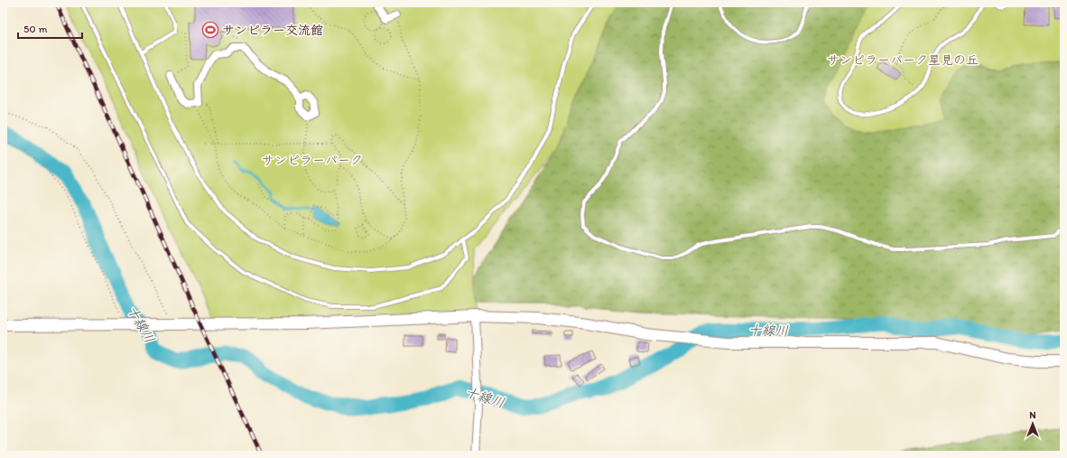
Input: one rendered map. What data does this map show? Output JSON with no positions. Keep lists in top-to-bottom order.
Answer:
{
  "water": ["十線川"],
  "parks": ["サンピラーパーク星見の丘", "サンピラーパーク"],
  "places": {
    "sports": ["サンピラー交流館"]
  },
  "scale_bar": "50 m",
  "north": "top"
}
